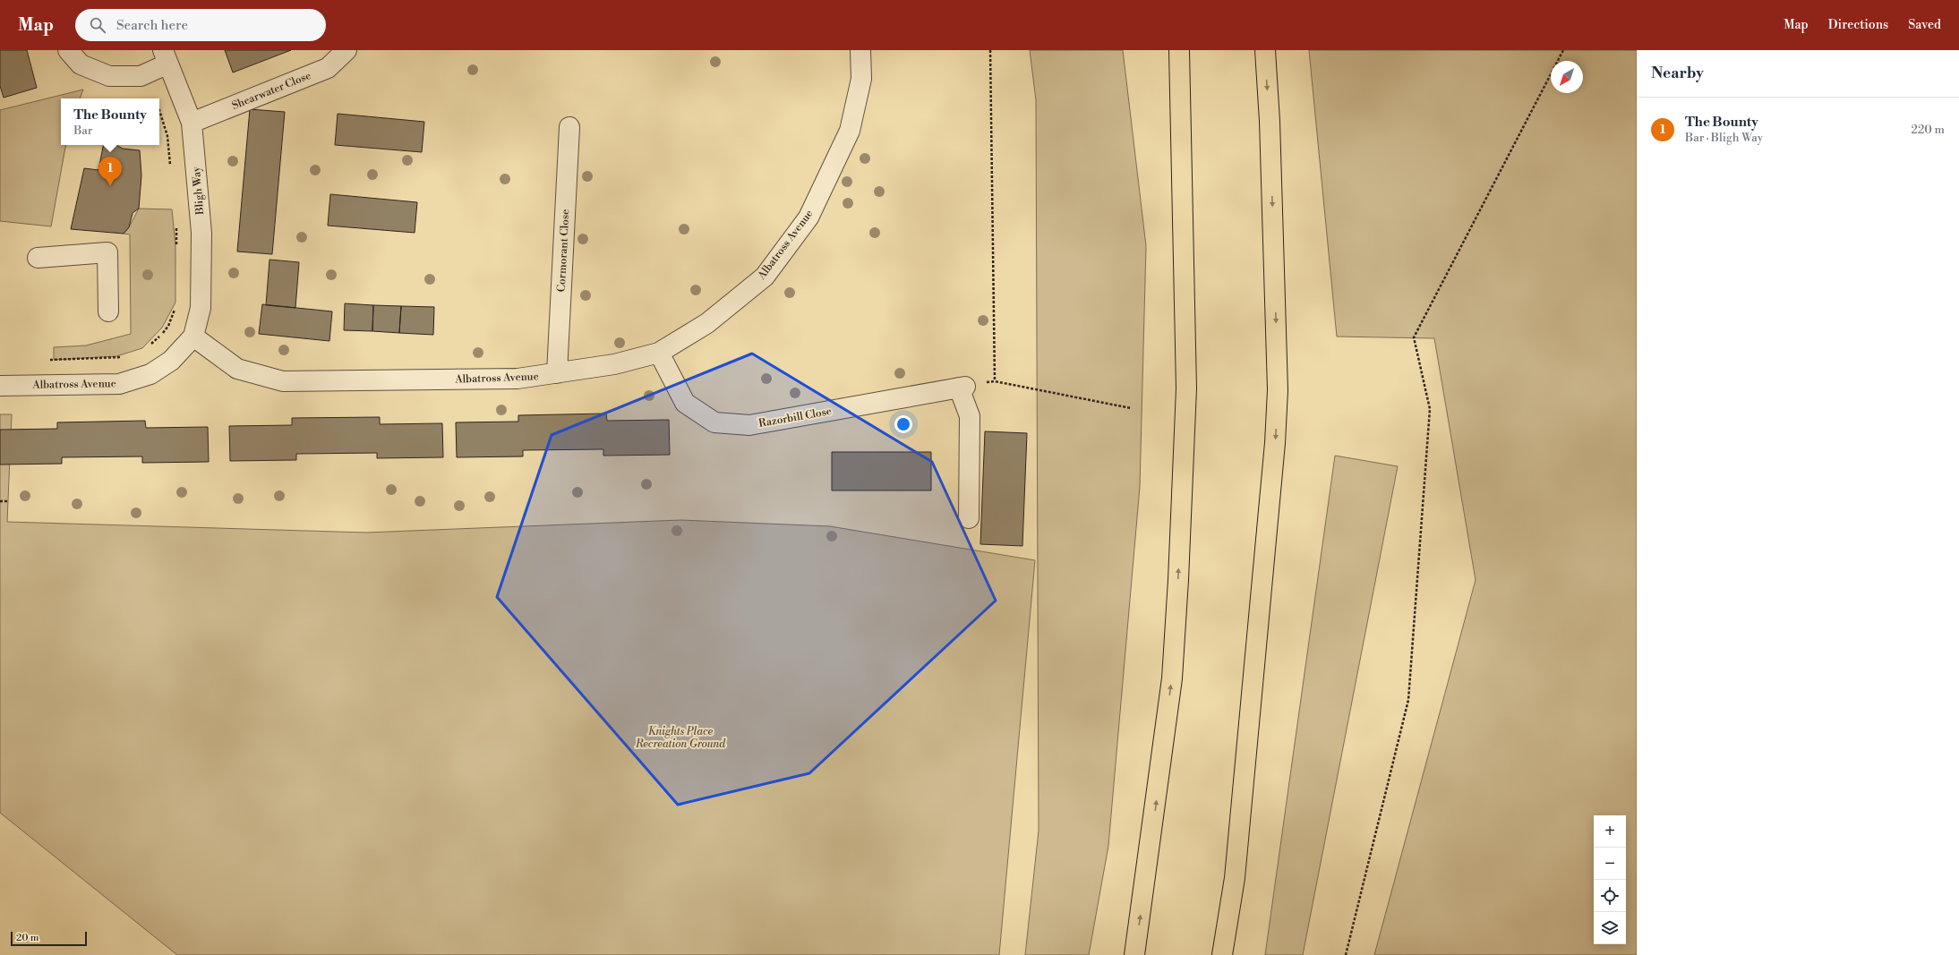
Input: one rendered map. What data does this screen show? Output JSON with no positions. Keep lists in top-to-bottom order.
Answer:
{
  "streets": {
    "street": [
      "Shearwater Close",
      "Bligh Way",
      "Albatross Avenue",
      "Cormorant Close",
      "Razorbill Close"
    ]
  },
  "crossings": [
    ["Shearwater Close", "Bligh Way"],
    ["Bligh Way", "Albatross Avenue"],
    ["Albatross Avenue", "Cormorant Close"],
    ["Albatross Avenue", "Razorbill Close"]
  ],
  "parks": ["Knights Place Recreation Ground"],
  "scale_bar": "20 m",
  "north": "bottom left",
  "page": {
    "header": "Map",
    "search": "Search here",
    "nav": ["Map", "Directions", "Saved"],
    "heading": "Nearby",
    "list": [
      {
        "mark": "1",
        "name": "The Bounty",
        "note": "Bar · Bligh Way",
        "value": "220 m"
      }
    ],
    "popup": ["The Bounty", "Bar"],
    "pins": "1",
    "map_buttons": ["+", "−"],
    "scale": "20 m"
  }
}
